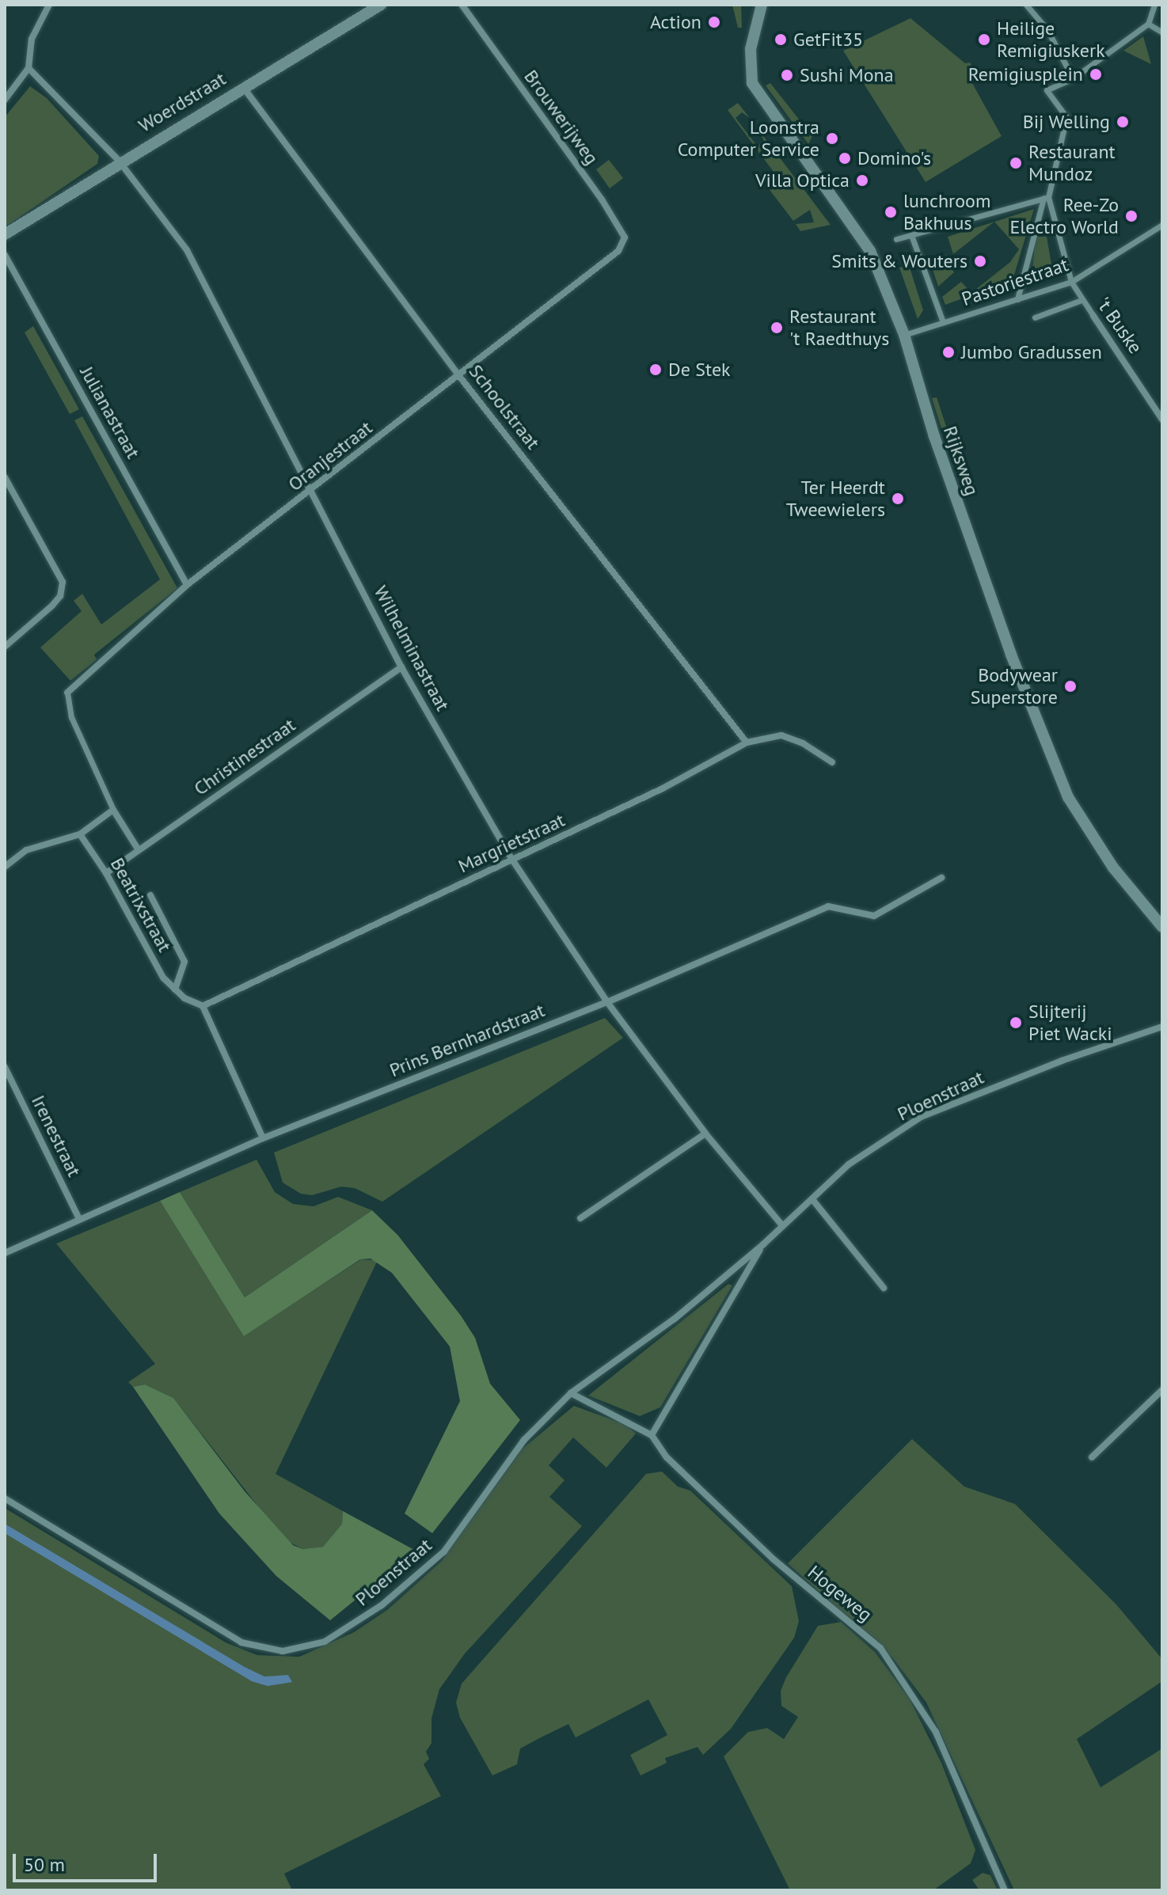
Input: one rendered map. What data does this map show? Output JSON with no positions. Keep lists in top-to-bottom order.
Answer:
{
  "streets": {
    "street": [
      "Woerdstraat",
      "Brouwerijweg",
      "Pastoriestraat",
      "'t Buske",
      "Schoolstraat",
      "Julianastraat",
      "Oranjestraat",
      "Rijksweg",
      "Wilhelminastraat",
      "Christinestraat",
      "Margrietstraat",
      "Beatrixstraat",
      "Prins Bernhardstraat",
      "Ploenstraat",
      "Irenestraat",
      "Hogeweg"
    ]
  },
  "crossings": [
    ["Woerdstraat", "Schoolstraat"],
    ["Woerdstraat", "Wilhelminastraat"],
    ["Brouwerijweg", "Oranjestraat"],
    ["Pastoriestraat", "'t Buske"],
    ["Pastoriestraat", "Rijksweg"],
    ["Schoolstraat", "Oranjestraat"],
    ["Schoolstraat", "Margrietstraat"],
    ["Julianastraat", "Oranjestraat"],
    ["Oranjestraat", "Wilhelminastraat"],
    ["Wilhelminastraat", "Christinestraat"],
    ["Wilhelminastraat", "Margrietstraat"],
    ["Wilhelminastraat", "Prins Bernhardstraat"],
    ["Wilhelminastraat", "Ploenstraat"],
    ["Christinestraat", "Beatrixstraat"],
    ["Margrietstraat", "Beatrixstraat"],
    ["Prins Bernhardstraat", "Irenestraat"],
    ["Ploenstraat", "Hogeweg"]
  ],
  "places": [
    "Action",
    "GetFit35",
    "Heilige Remigiuskerk",
    "Remigiusplein",
    "Sushi Mona",
    "Bij Welling",
    "Loonstra Computer Service",
    "Domino's",
    "Restaurant Mundoz",
    "Villa Optica",
    "lunchroom Bakhuus",
    "Ree-Zo Electro World",
    "Smits & Wouters",
    "Restaurant 't Raedthuys",
    "Jumbo Gradussen",
    "De Stek",
    "Ter Heerdt Tweewielers",
    "Bodywear Superstore",
    "Slijterij Piet Wacki"
  ],
  "scale_bar": "50 m"
}
